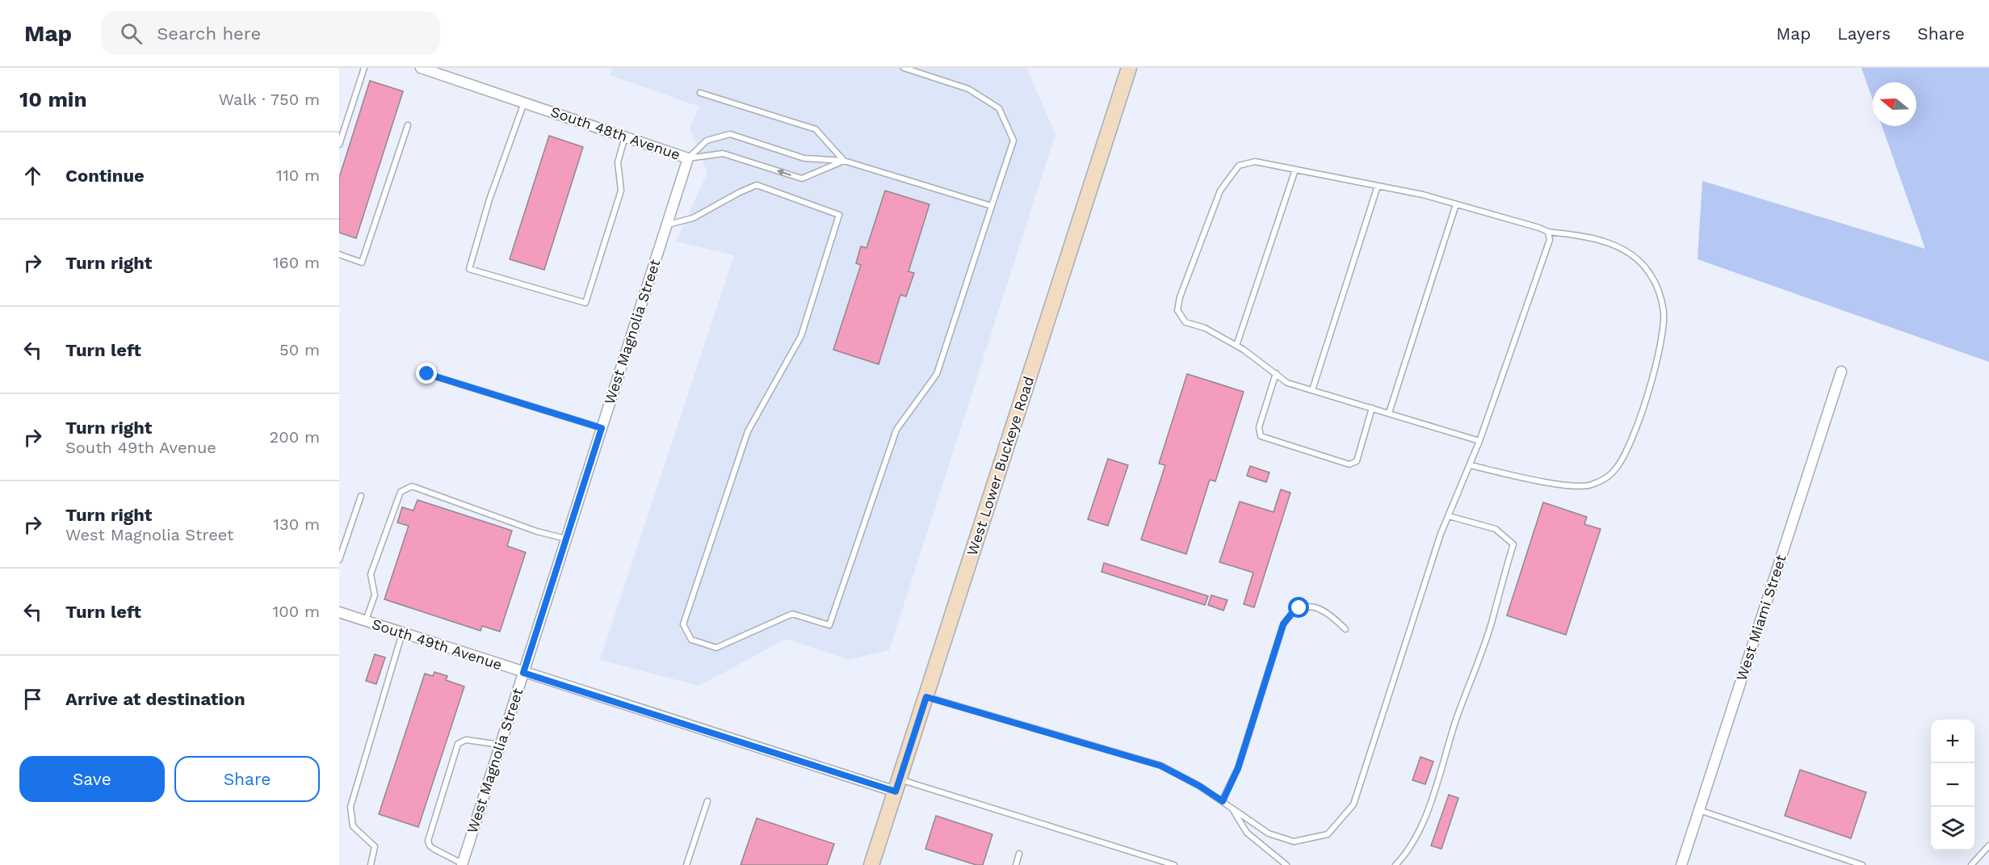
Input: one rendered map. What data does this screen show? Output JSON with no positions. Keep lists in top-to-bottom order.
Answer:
{
  "streets": {
    "main road": ["West Lower Buckeye Road"],
    "street": [
      "South 48th Avenue",
      "West Magnolia Street",
      "West Miami Street",
      "South 49th Avenue"
    ]
  },
  "crossings": [
    ["South 48th Avenue", "West Magnolia Street"],
    ["West Magnolia Street", "South 49th Avenue"],
    ["West Lower Buckeye Road", "South 49th Avenue"]
  ],
  "north": "left",
  "page": {
    "header": "Map",
    "search": "Search here",
    "nav": ["Map", "Layers", "Share"],
    "heading": ["10 min", "Walk · 750 m"],
    "list": [
      ["Continue", "110 m"],
      ["Turn right", "160 m"],
      ["Turn left", "50 m"],
      ["Turn right", "South 49th Avenue", "200 m"],
      ["Turn right", "West Magnolia Street", "130 m"],
      ["Turn left", "100 m"],
      "Arrive at destination"
    ],
    "map_buttons": ["+", "−"],
    "buttons": ["Save", "Share"]
  }
}
